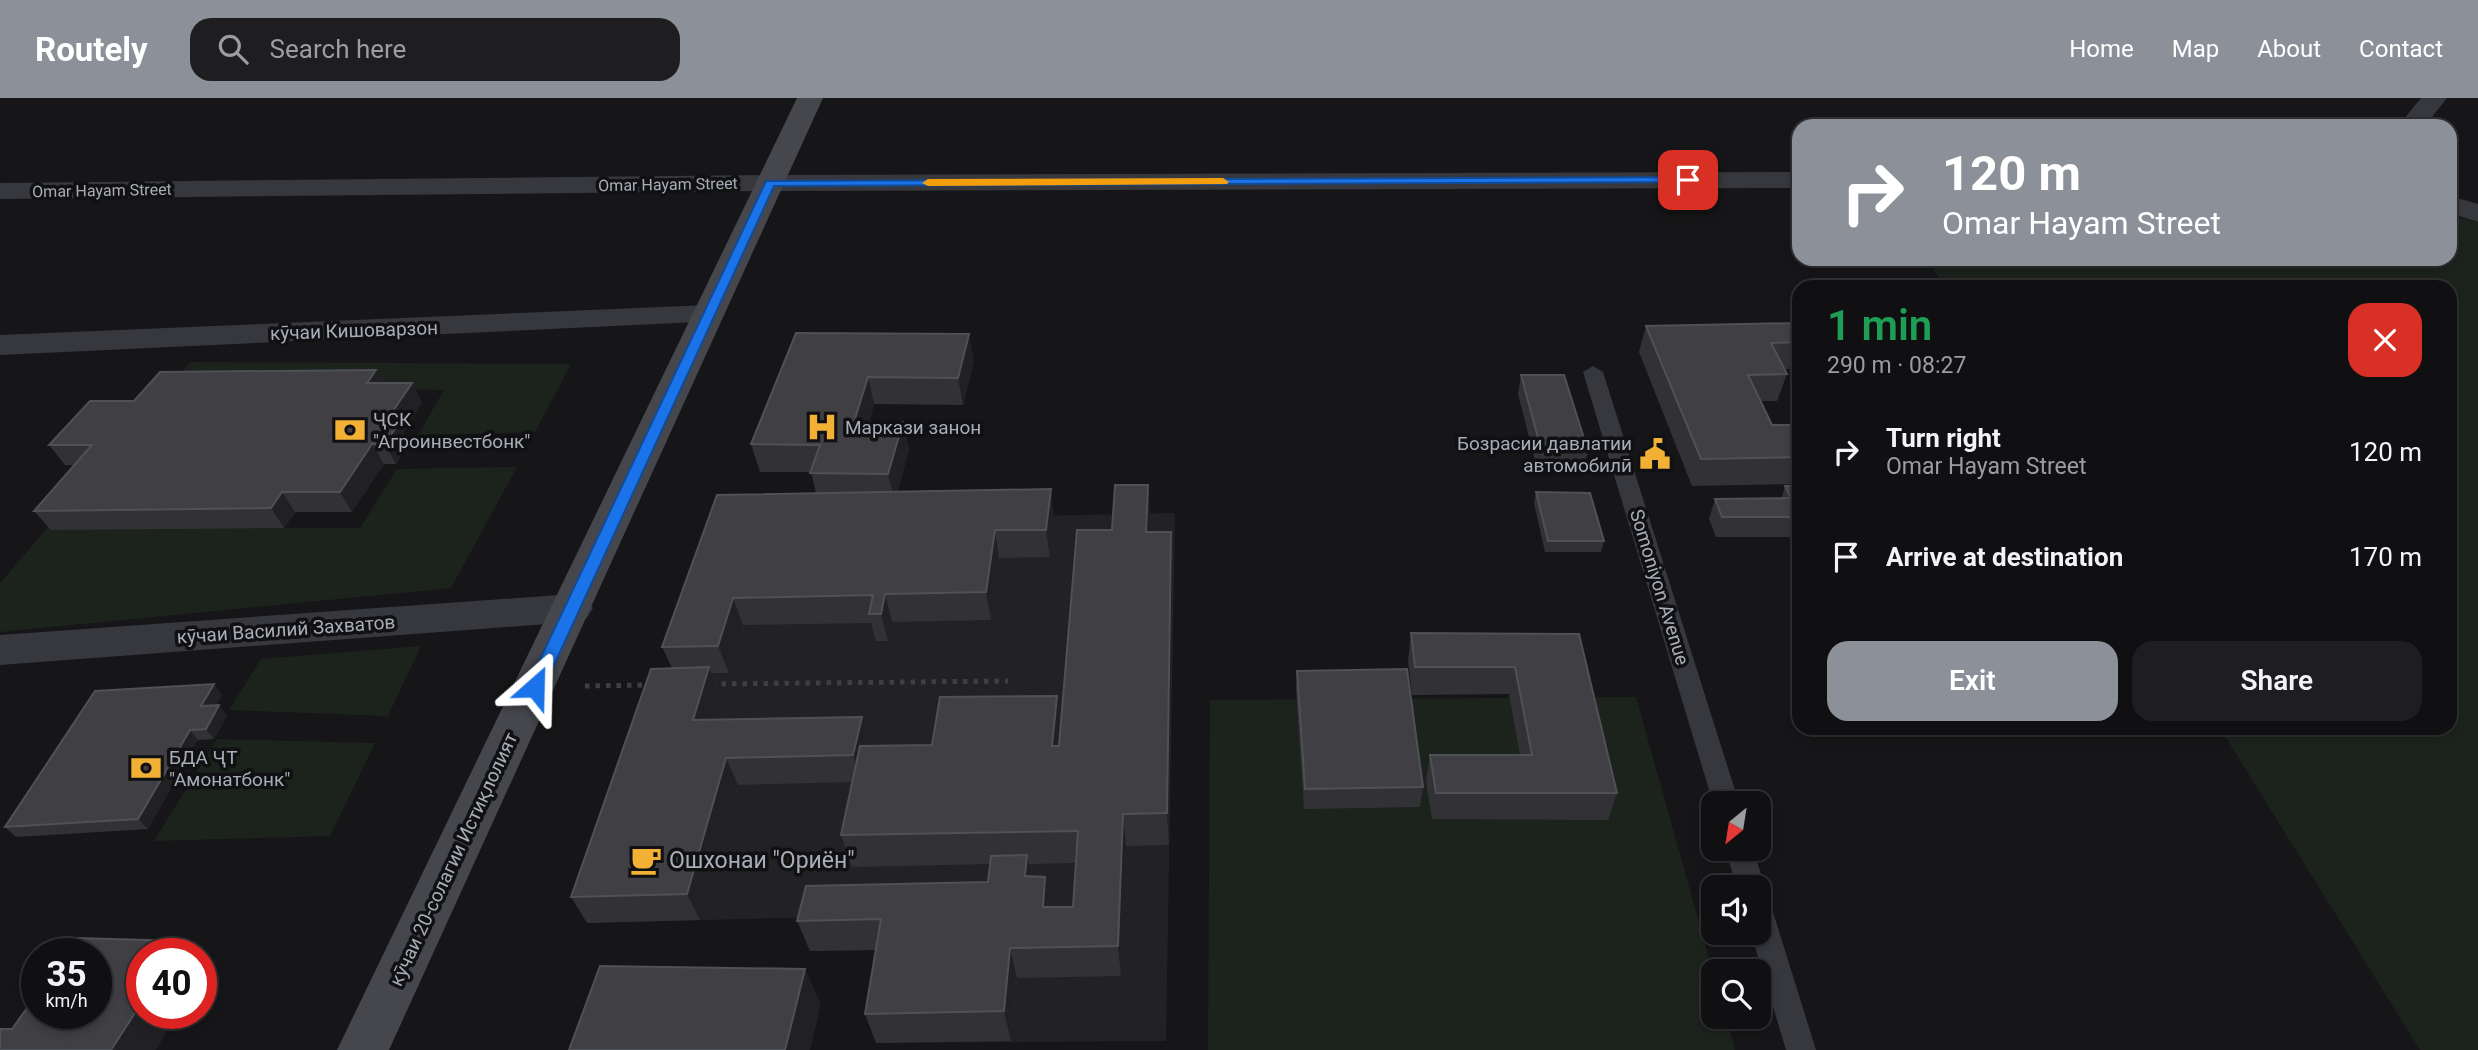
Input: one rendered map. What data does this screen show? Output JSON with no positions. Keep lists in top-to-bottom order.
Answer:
{
  "streets": {
    "street": [
      "Omar Hayam Street",
      "кӯчаи Кишоварзон",
      "кӯчаи Василий Захватов",
      "кӯчаи 20-солагии Истиқлолият"
    ],
    "lane": ["Somoniyon Avenue"]
  },
  "crossings": [
    ["Omar Hayam Street", "кӯчаи 20-солагии Истиқлолият"],
    ["кӯчаи Кишоварзон", "кӯчаи 20-солагии Истиқлолият"],
    ["кӯчаи Василий Захватов", "кӯчаи 20-солагии Истиқлолият"]
  ],
  "places": {
    "hospital": ["Маркази занон"],
    "bank": ["ҶСК \"Агроинвестбонк\"", "БДА ҶТ \"Амонатбонк\""],
    "public building": ["Бозрасии давлатии автомобилӣ"],
    "cafe": ["Ошхонаи \"Ориён\""]
  },
  "north": "bottom left",
  "page": {
    "header": "Routely",
    "search": "Search here",
    "nav": [
      "Home",
      "Map",
      "About",
      "Contact"
    ],
    "turn": ["120 m", "Omar Hayam Street"],
    "heading": ["1 min", "290 m · 08:27"],
    "list": [
      {
        "name": "Turn right",
        "note": "Omar Hayam Street",
        "value": "120 m"
      },
      {
        "name": "Arrive at destination",
        "value": "170 m"
      }
    ],
    "buttons": ["Exit", "Share"],
    "speed": "35 km/h",
    "limit": "40"
  }
}
